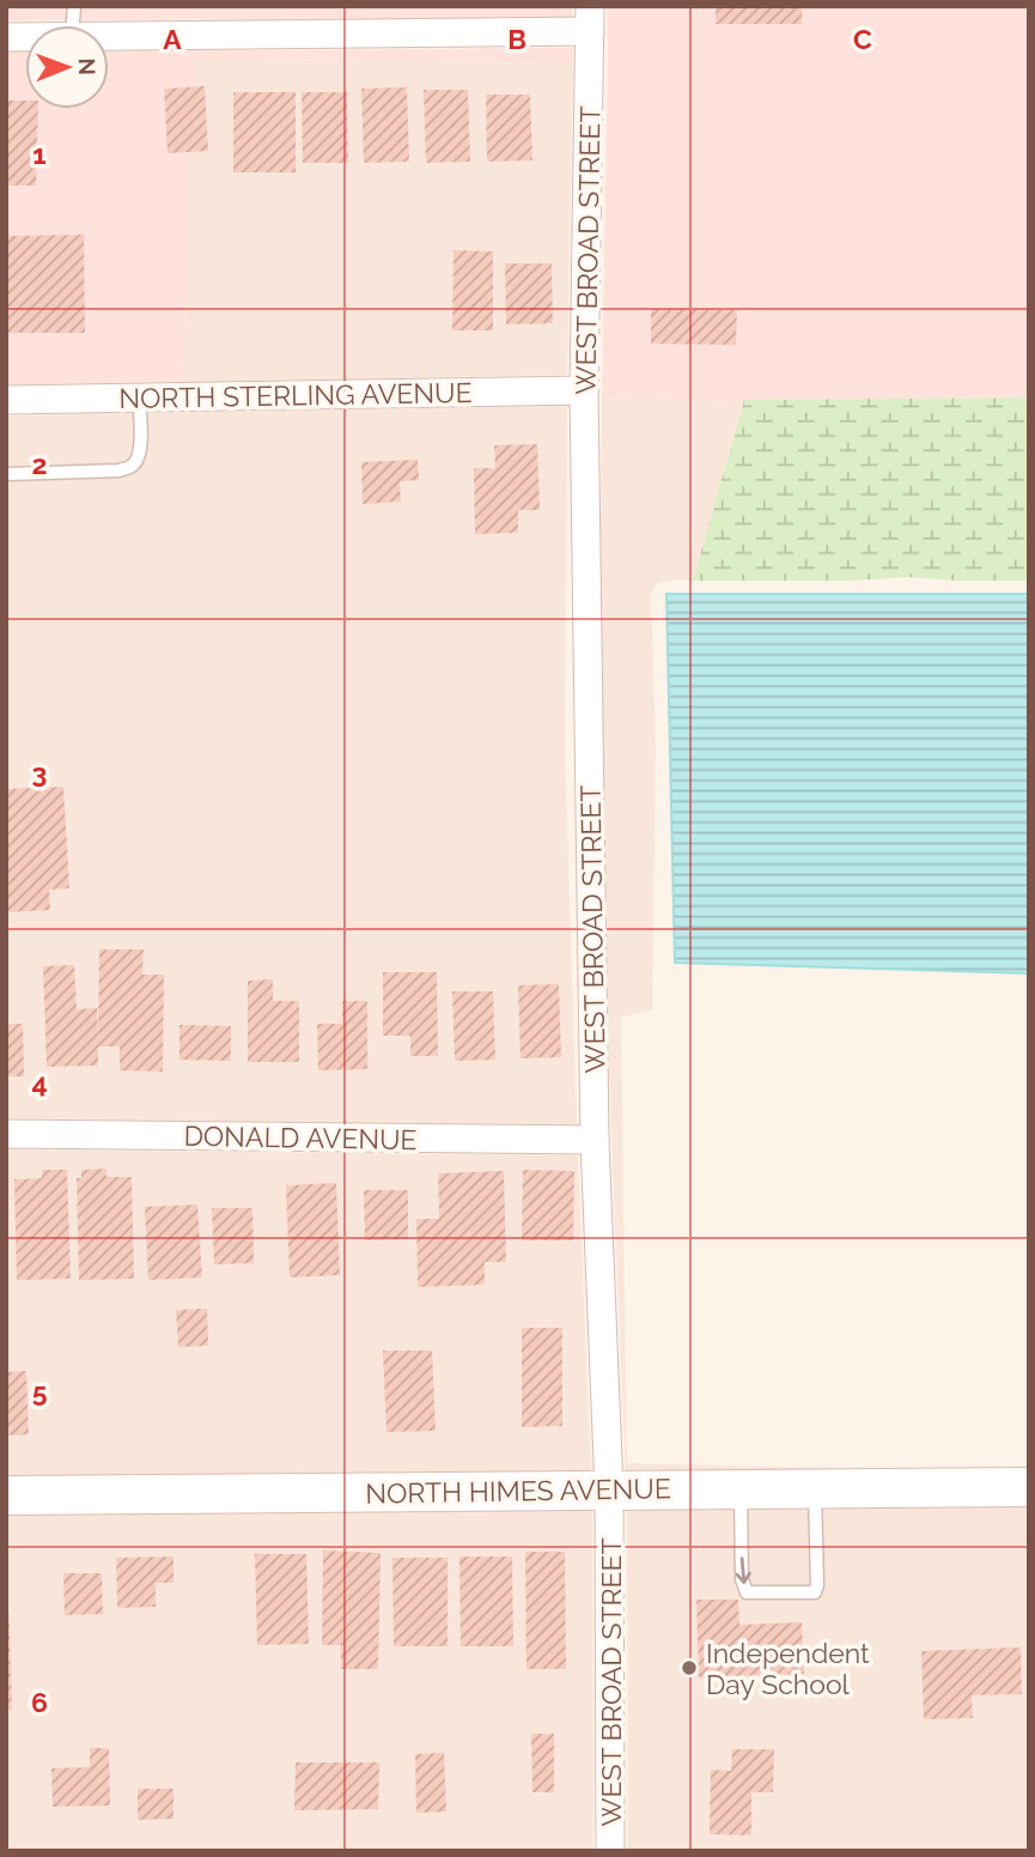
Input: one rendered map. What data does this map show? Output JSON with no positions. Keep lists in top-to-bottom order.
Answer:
{
  "streets": {
    "street": [
      "WEST BROAD STREET",
      "NORTH STERLING AVENUE",
      "DONALD AVENUE",
      "NORTH HIMES AVENUE"
    ]
  },
  "crossings": [
    ["WEST BROAD STREET", "NORTH STERLING AVENUE"],
    ["WEST BROAD STREET", "DONALD AVENUE"],
    ["WEST BROAD STREET", "NORTH HIMES AVENUE"]
  ],
  "places": ["Independent Day School"],
  "north": "right",
  "grid": {
    "columns": ["A", "B", "C"],
    "rows": [
      "1",
      "2",
      "3",
      "4",
      "5",
      "6"
    ]
  }
}
